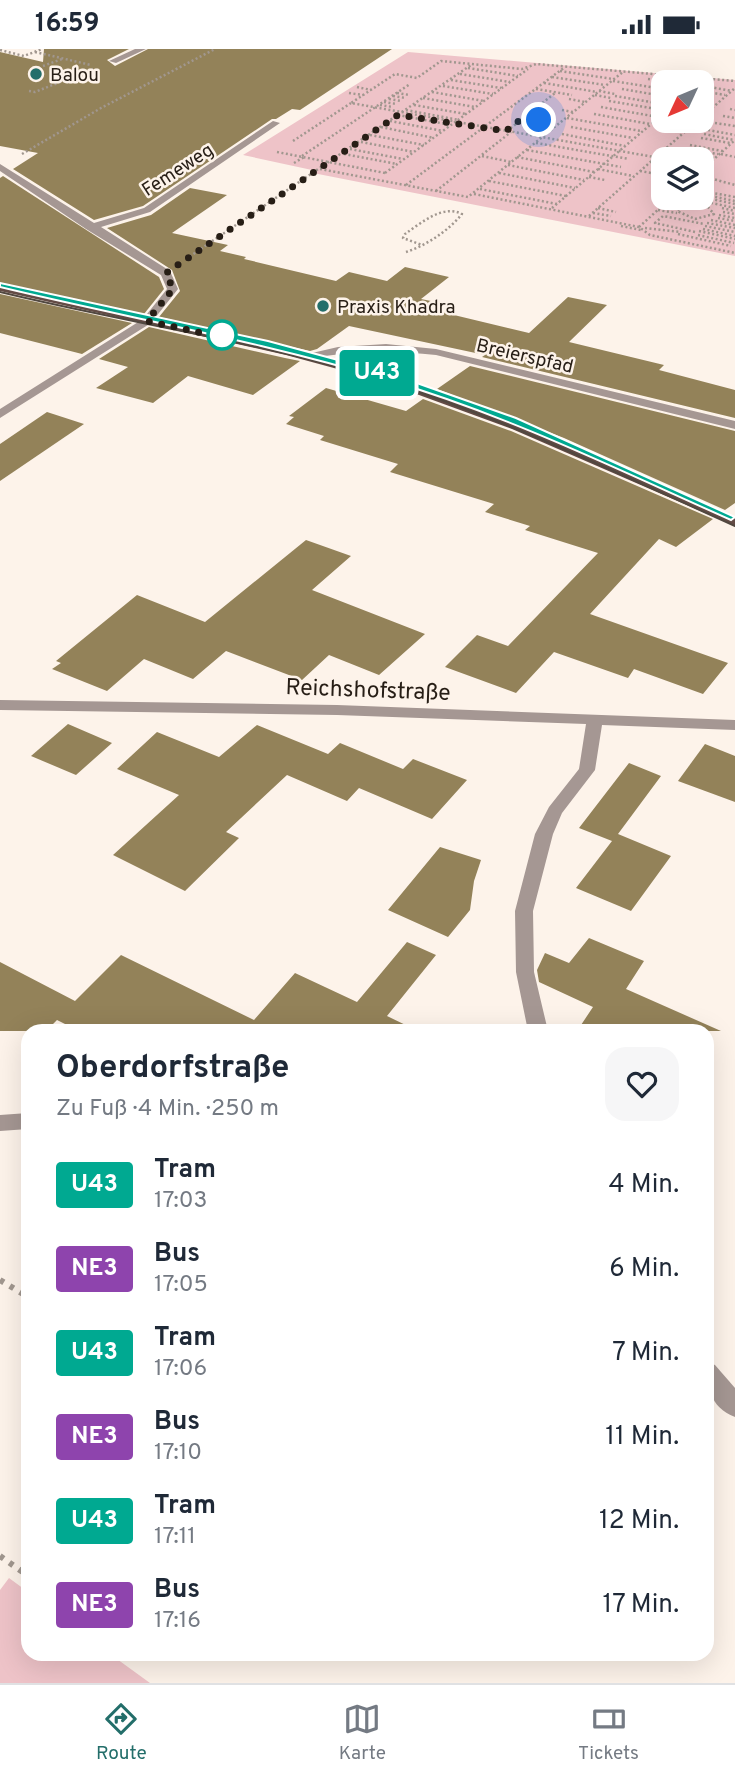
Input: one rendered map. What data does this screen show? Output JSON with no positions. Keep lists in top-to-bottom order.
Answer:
{
  "streets": {
    "street": ["Femeweg", "Breierspfad", "Reichshofstraße"]
  },
  "places": ["Balou", "Praxis Khadra"],
  "lines": ["tram line U43"],
  "north": "bottom left",
  "page": {
    "status": "16:59",
    "on_map": "U43",
    "heading": ["Oberdorfstraße", "Zu Fuß · 4 Min. · 250 m"],
    "list": [
      {
        "mark": "U43",
        "name": "Tram",
        "note": "17:03",
        "value": "4 Min."
      },
      {
        "mark": "NE3",
        "name": "Bus",
        "note": "17:05",
        "value": "6 Min."
      },
      {
        "mark": "U43",
        "name": "Tram",
        "note": "17:06",
        "value": "7 Min."
      },
      {
        "mark": "NE3",
        "name": "Bus",
        "note": "17:10",
        "value": "11 Min."
      },
      {
        "mark": "U43",
        "name": "Tram",
        "note": "17:11",
        "value": "12 Min."
      },
      {
        "mark": "NE3",
        "name": "Bus",
        "note": "17:16",
        "value": "17 Min."
      }
    ],
    "tabs": ["Route", "Karte", "Tickets"]
  }
}
